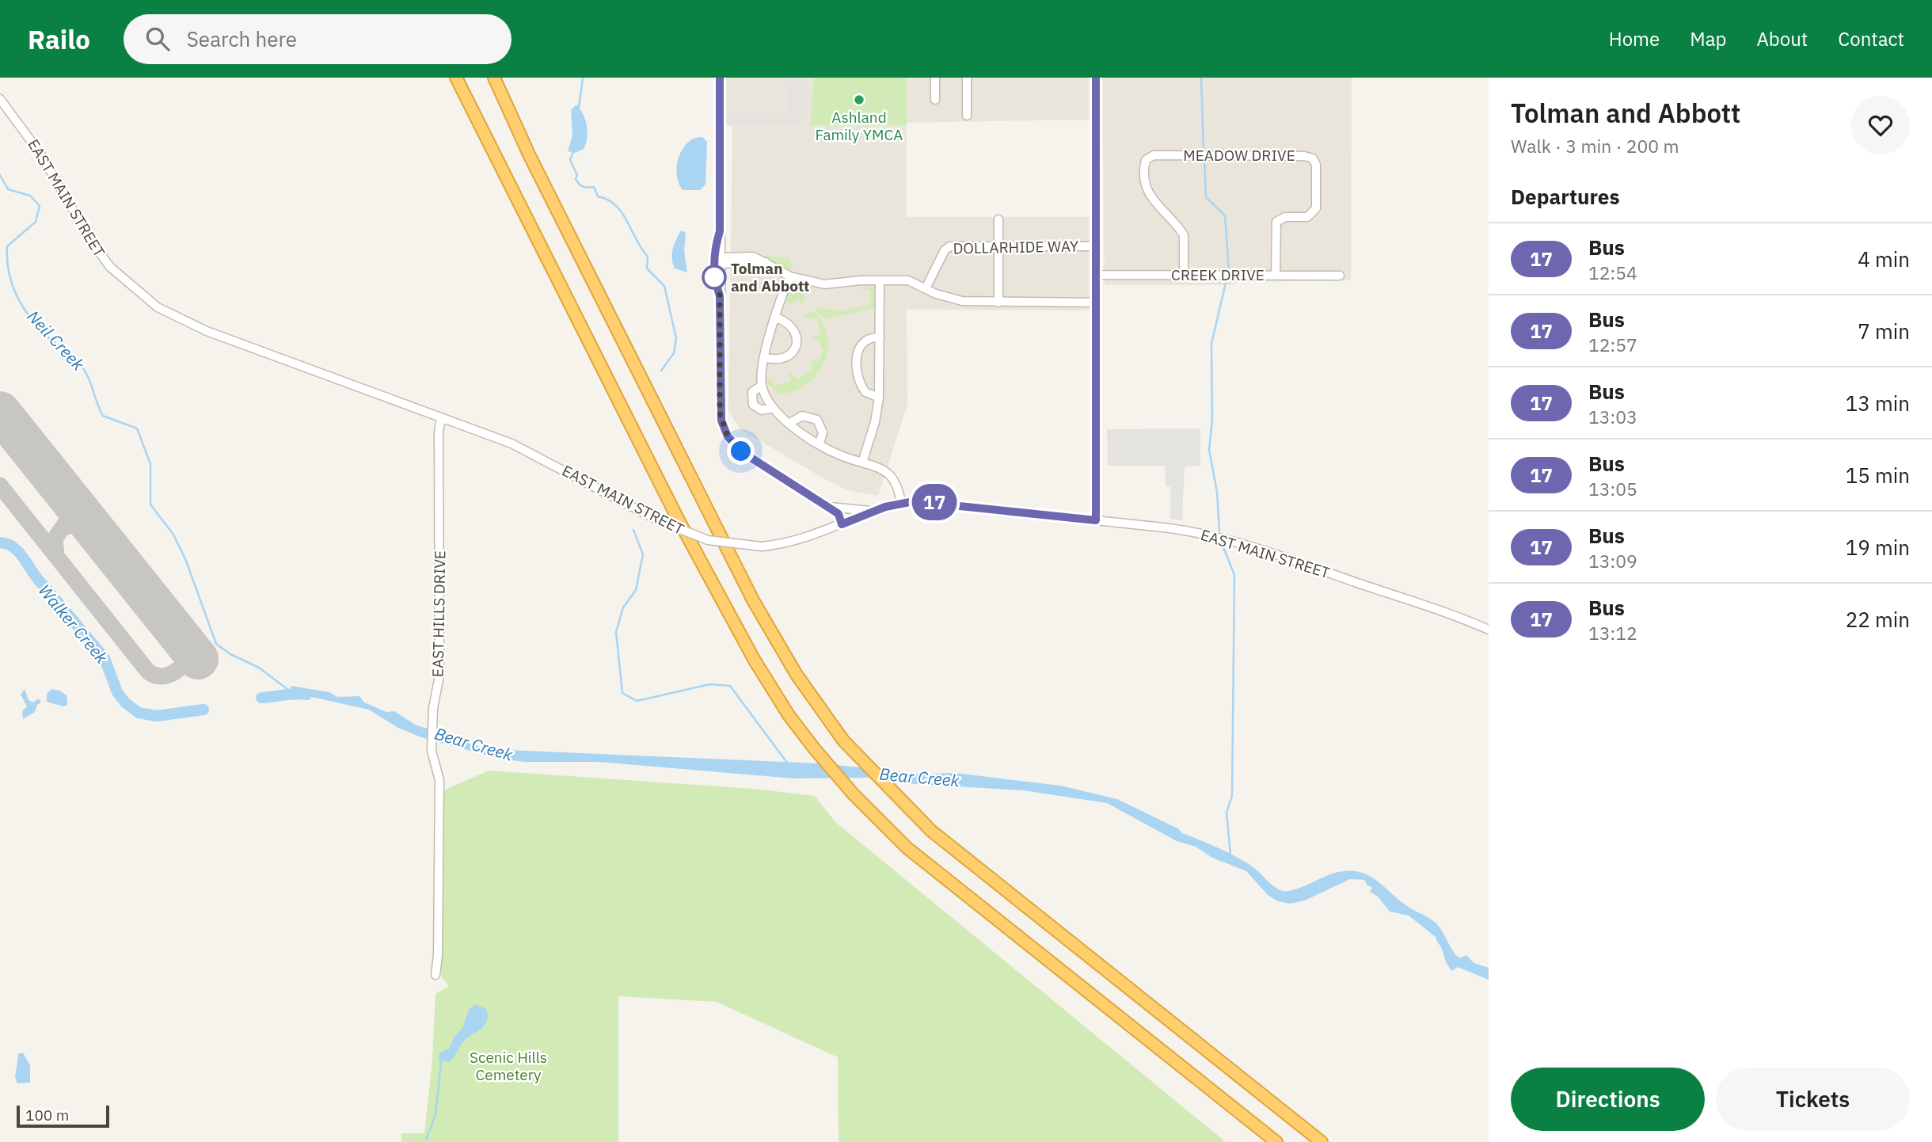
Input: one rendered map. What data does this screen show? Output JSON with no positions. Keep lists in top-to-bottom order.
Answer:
{
  "streets": {
    "street": [
      "MEADOW DRIVE",
      "EAST MAIN STREET",
      "DOLLARHIDE WAY",
      "CREEK DRIVE",
      "EAST HILLS DRIVE"
    ]
  },
  "crossings": [
    ["MEADOW DRIVE", "CREEK DRIVE"],
    ["EAST MAIN STREET", "EAST HILLS DRIVE"]
  ],
  "water": ["Neil Creek", "Walker Creek", "Bear Creek"],
  "parks": ["Scenic Hills Cemetery"],
  "places": ["Ashland Family YMCA", "Tolman and Abbott"],
  "lines": ["bus line 17"],
  "scale_bar": "100 m",
  "page": {
    "header": "Railo",
    "search": "Search here",
    "nav": [
      "Home",
      "Map",
      "About",
      "Contact"
    ],
    "on_map": "17",
    "heading": [
      ["Tolman and Abbott", "Walk · 3 min · 200 m"],
      "Departures"
    ],
    "list": [
      {
        "mark": "17",
        "name": "Bus",
        "note": "12:54",
        "value": "4 min"
      },
      {
        "mark": "17",
        "name": "Bus",
        "note": "12:57",
        "value": "7 min"
      },
      {
        "mark": "17",
        "name": "Bus",
        "note": "13:03",
        "value": "13 min"
      },
      {
        "mark": "17",
        "name": "Bus",
        "note": "13:05",
        "value": "15 min"
      },
      {
        "mark": "17",
        "name": "Bus",
        "note": "13:09",
        "value": "19 min"
      },
      {
        "mark": "17",
        "name": "Bus",
        "note": "13:12",
        "value": "22 min"
      }
    ],
    "buttons": ["Directions", "Tickets"],
    "scale": "100 m"
  }
}
